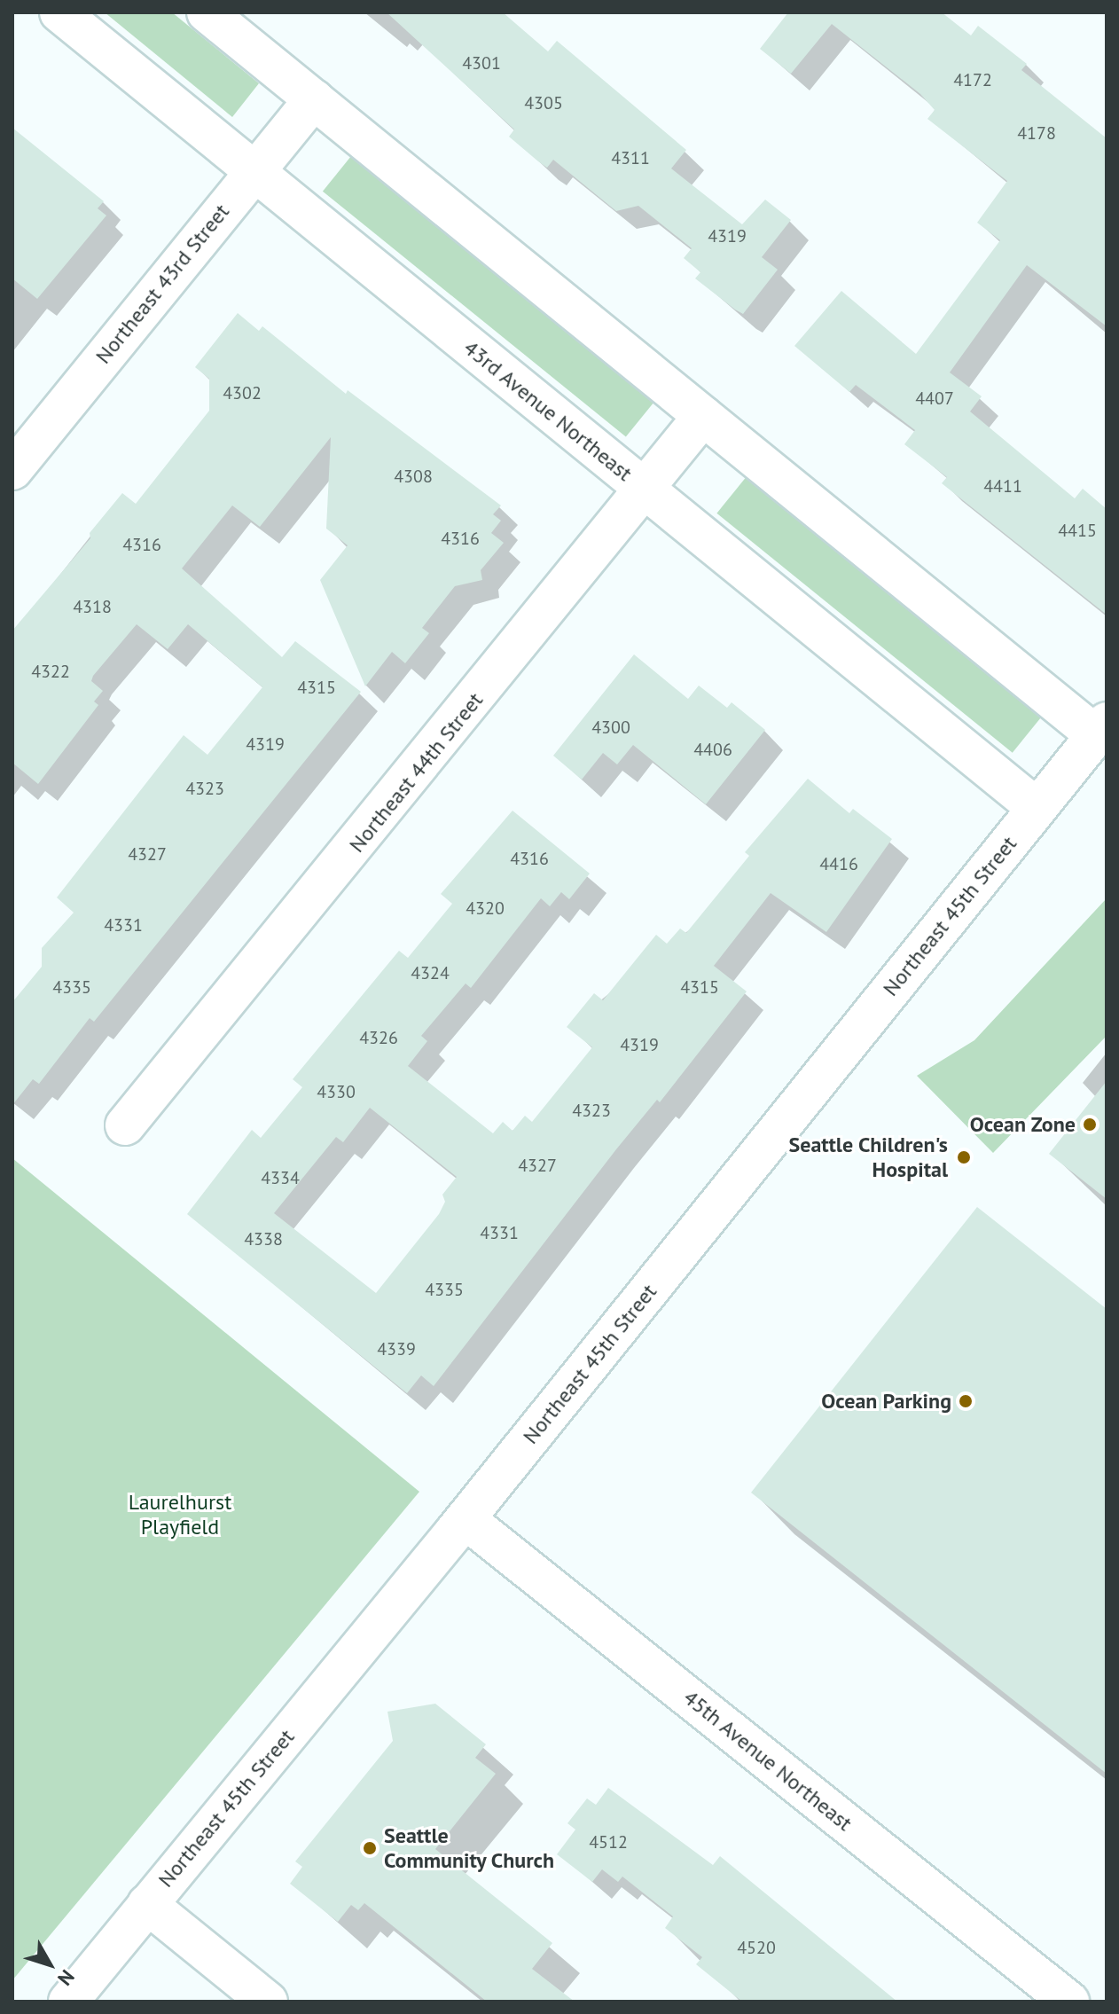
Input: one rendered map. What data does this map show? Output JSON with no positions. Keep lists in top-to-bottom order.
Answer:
{
  "streets": {
    "street": [
      "Northeast 43rd Street",
      "43rd Avenue Northeast",
      "Northeast 44th Street",
      "Northeast 45th Street",
      "45th Avenue Northeast"
    ]
  },
  "crossings": [
    ["Northeast 43rd Street", "43rd Avenue Northeast"],
    ["43rd Avenue Northeast", "Northeast 44th Street"],
    ["43rd Avenue Northeast", "Northeast 45th Street"],
    ["Northeast 45th Street", "45th Avenue Northeast"]
  ],
  "parks": ["Laurelhurst Playfield"],
  "places": [
    "Ocean Zone",
    "Seattle Children's Hospital",
    "Ocean Parking",
    "Seattle Community Church"
  ],
  "house_numbers": [
    "4301",
    "4172",
    "4305",
    "4178",
    "4311",
    "4319",
    "4302",
    "4407",
    "4308",
    "4411",
    "4415",
    "4316",
    "4316",
    "4318",
    "4322",
    "4315",
    "4300",
    "4319",
    "4406",
    "4323",
    "4327",
    "4316",
    "4416",
    "4320",
    "4331",
    "4324",
    "4335",
    "4315",
    "4326",
    "4319",
    "4330",
    "4323",
    "4327",
    "4334",
    "4331",
    "4338",
    "4335",
    "4339",
    "4512",
    "4520"
  ],
  "north": "bottom right"
}
